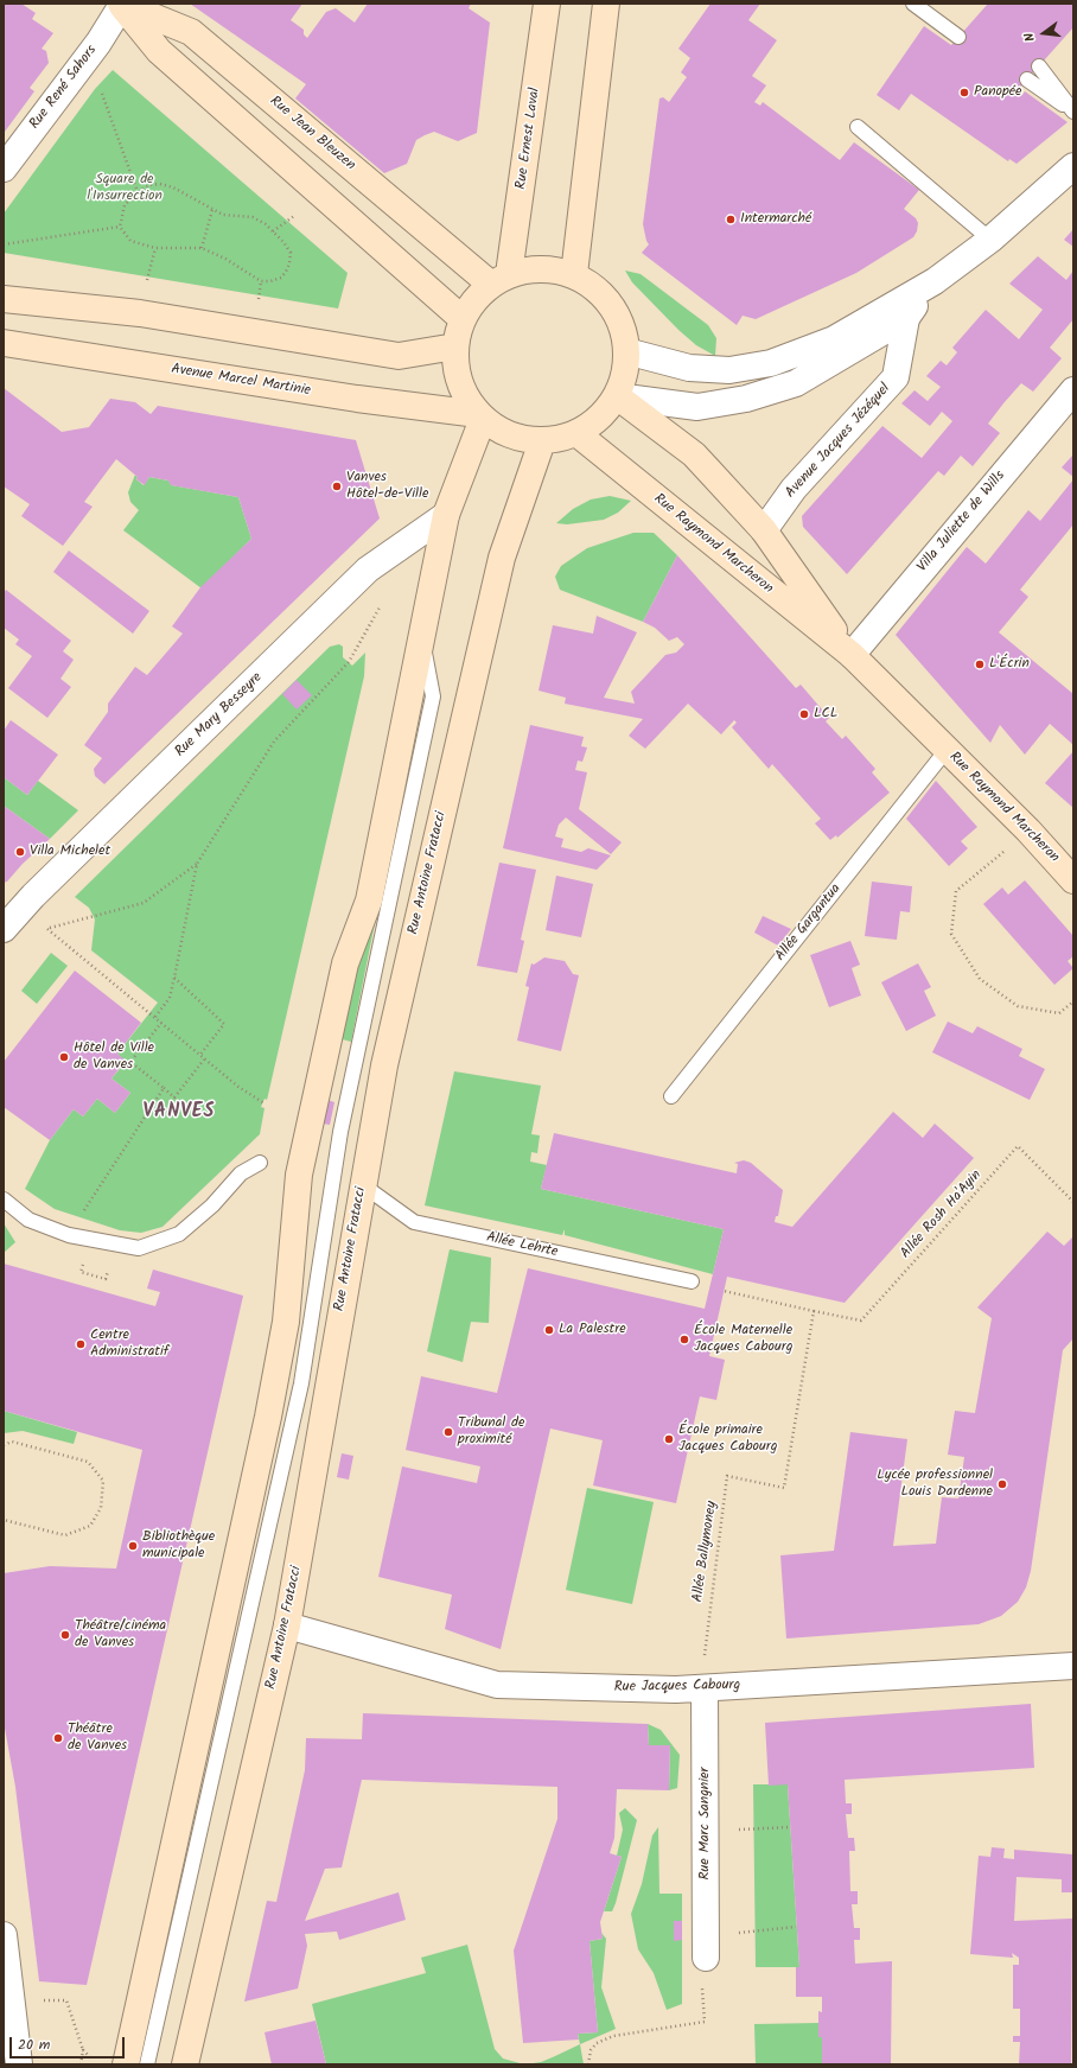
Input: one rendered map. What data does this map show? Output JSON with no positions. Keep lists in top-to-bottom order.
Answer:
{
  "streets": {
    "main road": [
      "Rue Jean Bleuzen",
      "Rue Ernest Laval",
      "Avenue Marcel Martinie",
      "Rue Raymond Marcheron",
      "Rue Antoine Fratacci"
    ],
    "street": [
      "Rue René Sahors",
      "Avenue Jacques Jézéquel",
      "Villa Juliette de Wills",
      "Rue Mary Besseyre",
      "Rue Jacques Cabourg",
      "Rue Marc Sangnier"
    ],
    "lane": ["Allée Gargantua", "Allée Lehrte"],
    "path": ["Allée Rosh Ha'Ayin", "Allée Ballymoney"]
  },
  "crossings": [
    ["Rue René Sahors", "Rue Jean Bleuzen"],
    ["Rue Jean Bleuzen", "Rue Ernest Laval"],
    ["Avenue Marcel Martinie", "Rue Antoine Fratacci"],
    ["Avenue Jacques Jézéquel", "Rue Raymond Marcheron"],
    ["Villa Juliette de Wills", "Rue Raymond Marcheron"],
    ["Rue Raymond Marcheron", "Allée Gargantua"],
    ["Rue Mary Besseyre", "Rue Antoine Fratacci"],
    ["Rue Antoine Fratacci", "Allée Lehrte"],
    ["Rue Antoine Fratacci", "Rue Jacques Cabourg"],
    ["Allée Rosh Ha'Ayin", "Allée Ballymoney"],
    ["Allée Ballymoney", "Rue Jacques Cabourg"],
    ["Allée Ballymoney", "Rue Marc Sangnier"],
    ["Rue Jacques Cabourg", "Rue Marc Sangnier"]
  ],
  "districts": ["VANVES"],
  "parks": ["Square de l'Insurrection"],
  "places": [
    "Panopée",
    "Intermarché",
    "Vanves Hôtel-de-Ville",
    "L'Écrin",
    "LCL",
    "Villa Michelet",
    "Hôtel de Ville de Vanves",
    "La Palestre",
    "École Maternelle Jacques Cabourg",
    "Centre Administratif",
    "Tribunal de proximité",
    "École primaire Jacques Cabourg",
    "Lycée professionnel Louis Dardenne",
    "Bibliothèque municipale",
    "Théâtre/cinéma de Vanves",
    "Théâtre de Vanves"
  ],
  "scale_bar": "20 m",
  "north": "left"
}
